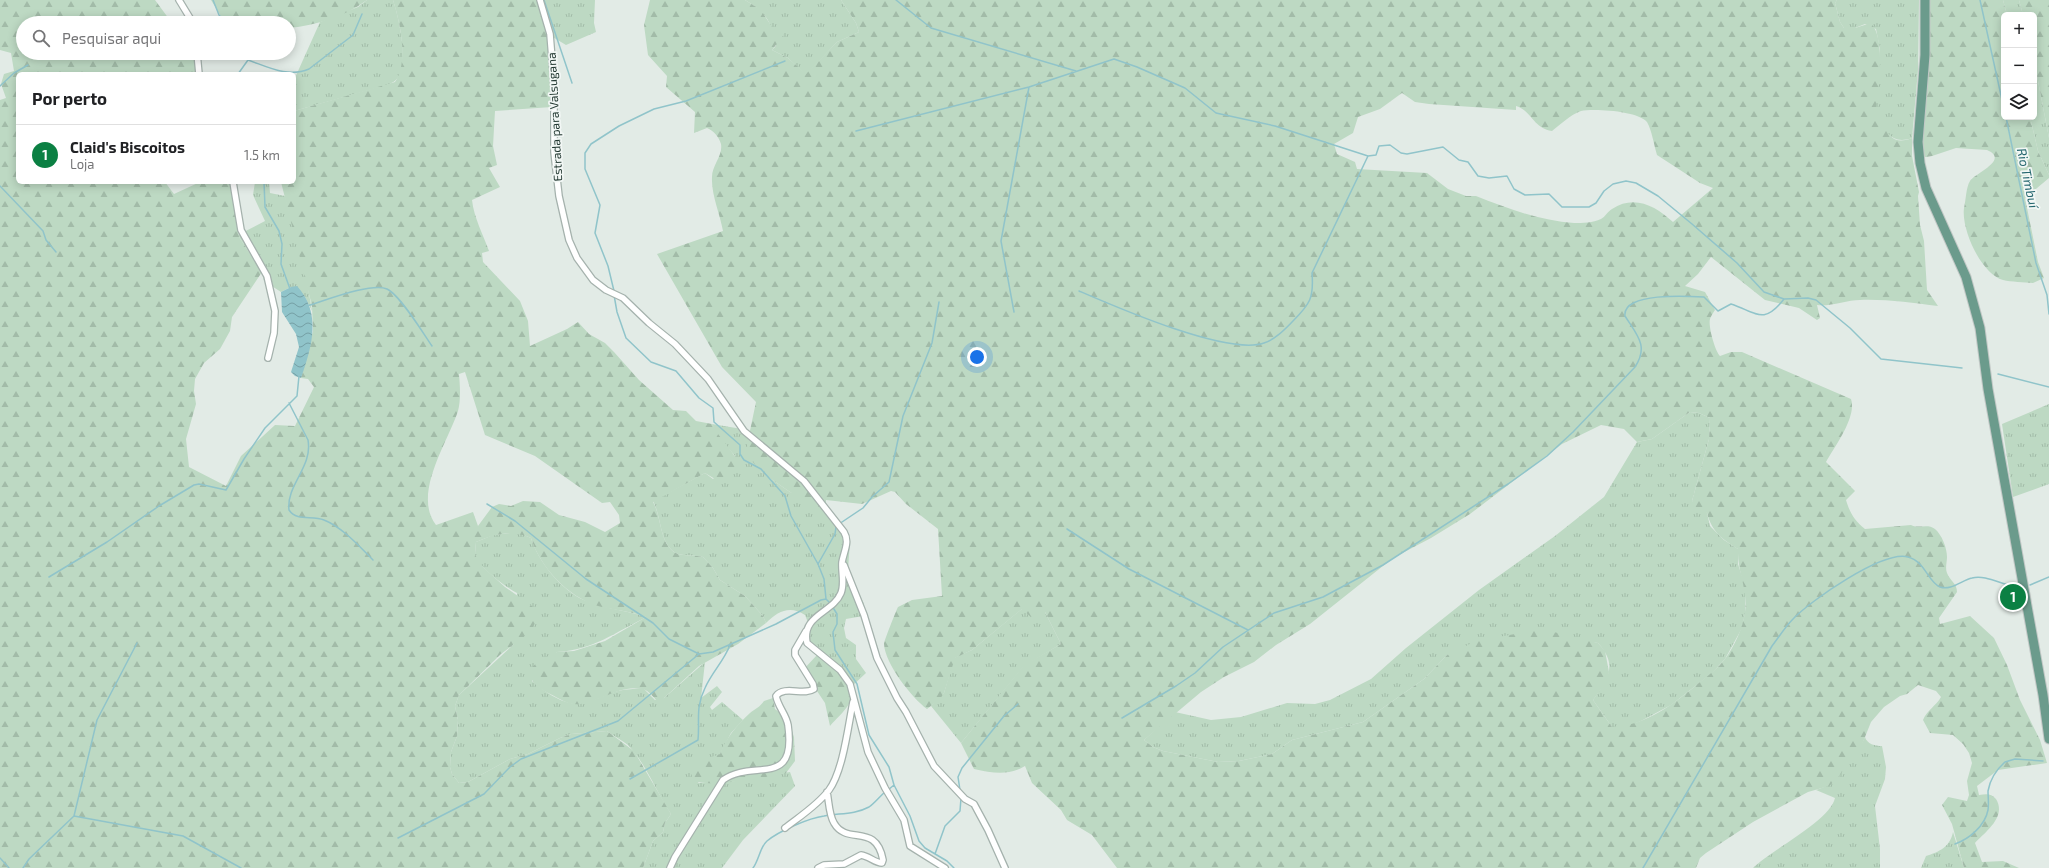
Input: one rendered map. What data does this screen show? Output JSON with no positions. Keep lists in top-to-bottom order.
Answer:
{
  "streets": {
    "street": ["Estrada para Valsugana"]
  },
  "water": ["Rio Timbuí"],
  "page": {
    "map_buttons": ["+", "−"],
    "search": "Pesquisar aqui",
    "heading": "Por perto",
    "list": [
      {
        "mark": "1",
        "name": "Claid's Biscoitos",
        "note": "Loja",
        "value": "1.5 km"
      }
    ],
    "pins": "1"
  }
}
